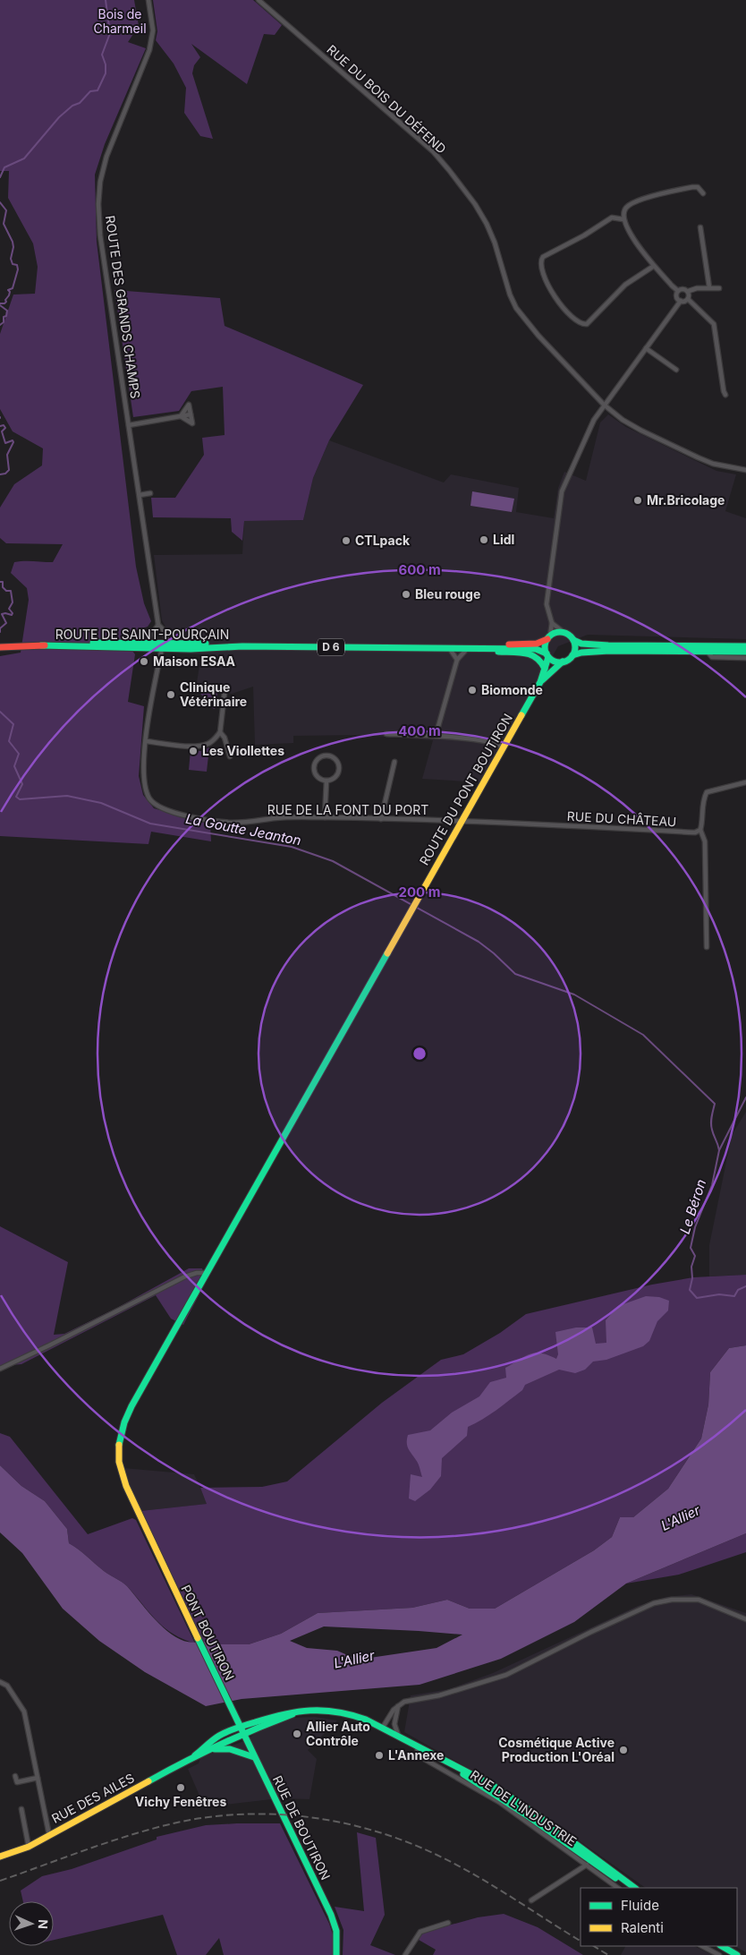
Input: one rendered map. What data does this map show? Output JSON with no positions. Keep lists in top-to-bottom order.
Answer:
{
  "streets": {
    "main road": [
      "ROUTE DE SAINT-POURÇAIN",
      "D 6",
      "ROUTE DU PONT BOUTIRON",
      "PONT BOUTIRON",
      "RUE DES AILES",
      "RUE DE L'INDUSTRIE",
      "RUE DE BOUTIRON"
    ],
    "street": [
      "RUE DU BOIS DU DÉFEND",
      "ROUTE DES GRANDS CHAMPS",
      "RUE DE LA FONT DU PORT",
      "RUE DU CHÂTEAU"
    ]
  },
  "crossings": [
    ["ROUTE DES GRANDS CHAMPS", "ROUTE DE SAINT-POURÇAIN"],
    ["ROUTE DE SAINT-POURÇAIN", "ROUTE DU PONT BOUTIRON"],
    ["ROUTE DE SAINT-POURÇAIN", "RUE DE LA FONT DU PORT"],
    ["ROUTE DU PONT BOUTIRON", "RUE DE LA FONT DU PORT"],
    ["ROUTE DU PONT BOUTIRON", "RUE DU CHÂTEAU"],
    ["ROUTE DU PONT BOUTIRON", "PONT BOUTIRON"],
    ["RUE DE LA FONT DU PORT", "RUE DU CHÂTEAU"],
    ["PONT BOUTIRON", "RUE DE BOUTIRON"],
    ["RUE DES AILES", "RUE DE L'INDUSTRIE"],
    ["RUE DES AILES", "RUE DE BOUTIRON"],
    ["RUE DE L'INDUSTRIE", "RUE DE BOUTIRON"]
  ],
  "water": ["La Goutte Jeanton", "Le Béron", "L'Allier"],
  "parks": ["Bois de Charmeil"],
  "places": [
    "Mr.Bricolage",
    "Lidl",
    "CTLpack",
    "Bleu rouge",
    "Maison ESAA",
    "Biomonde",
    "Clinique Vétérinaire",
    "Les Viollettes",
    "Allier Auto Contrôle",
    "Cosmétique Active Production L'Oréal",
    "L'Annexe",
    "Vichy Fenêtres"
  ],
  "legend": ["Fluide", "Ralenti"],
  "north": "right",
  "rings": ["600 m", "400 m", "200 m"]
}
